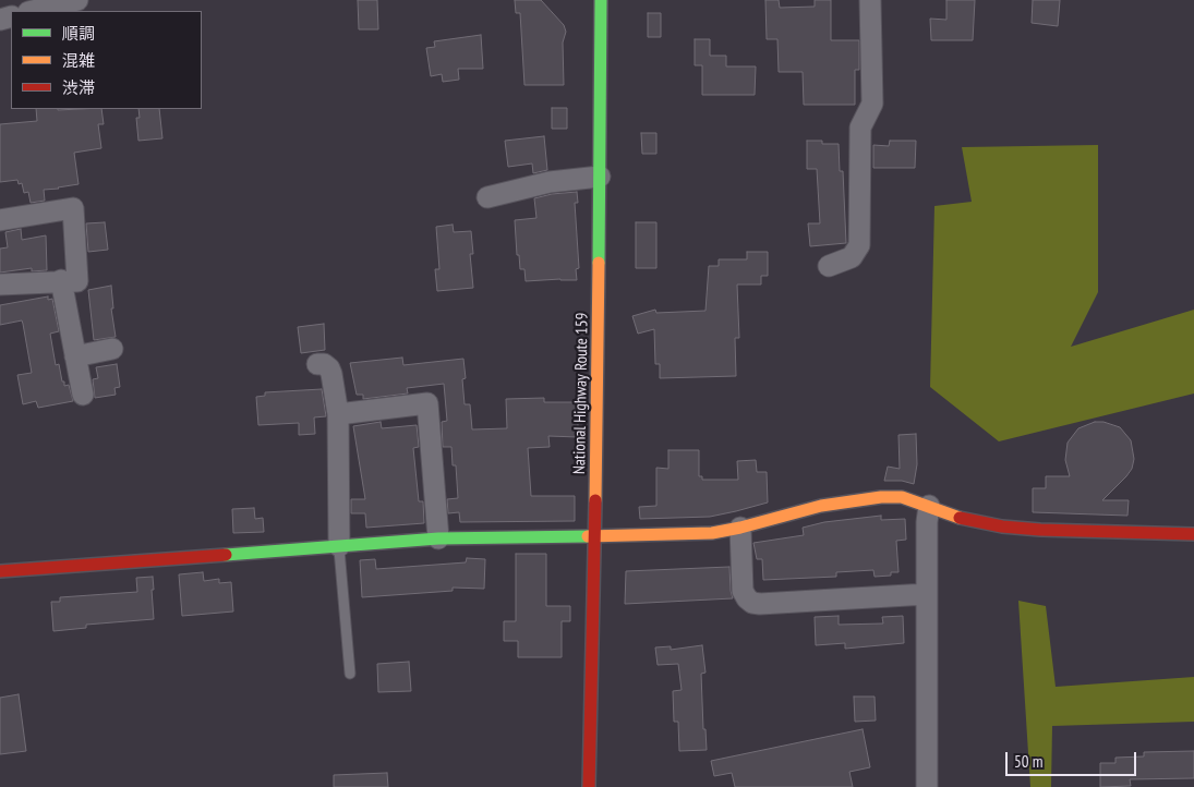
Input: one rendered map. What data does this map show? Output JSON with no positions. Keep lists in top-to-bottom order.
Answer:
{
  "streets": {
    "main road": ["National Highway Route 159"]
  },
  "legend": ["順調", "混雑", "渋滞"],
  "scale_bar": "50 m"
}
